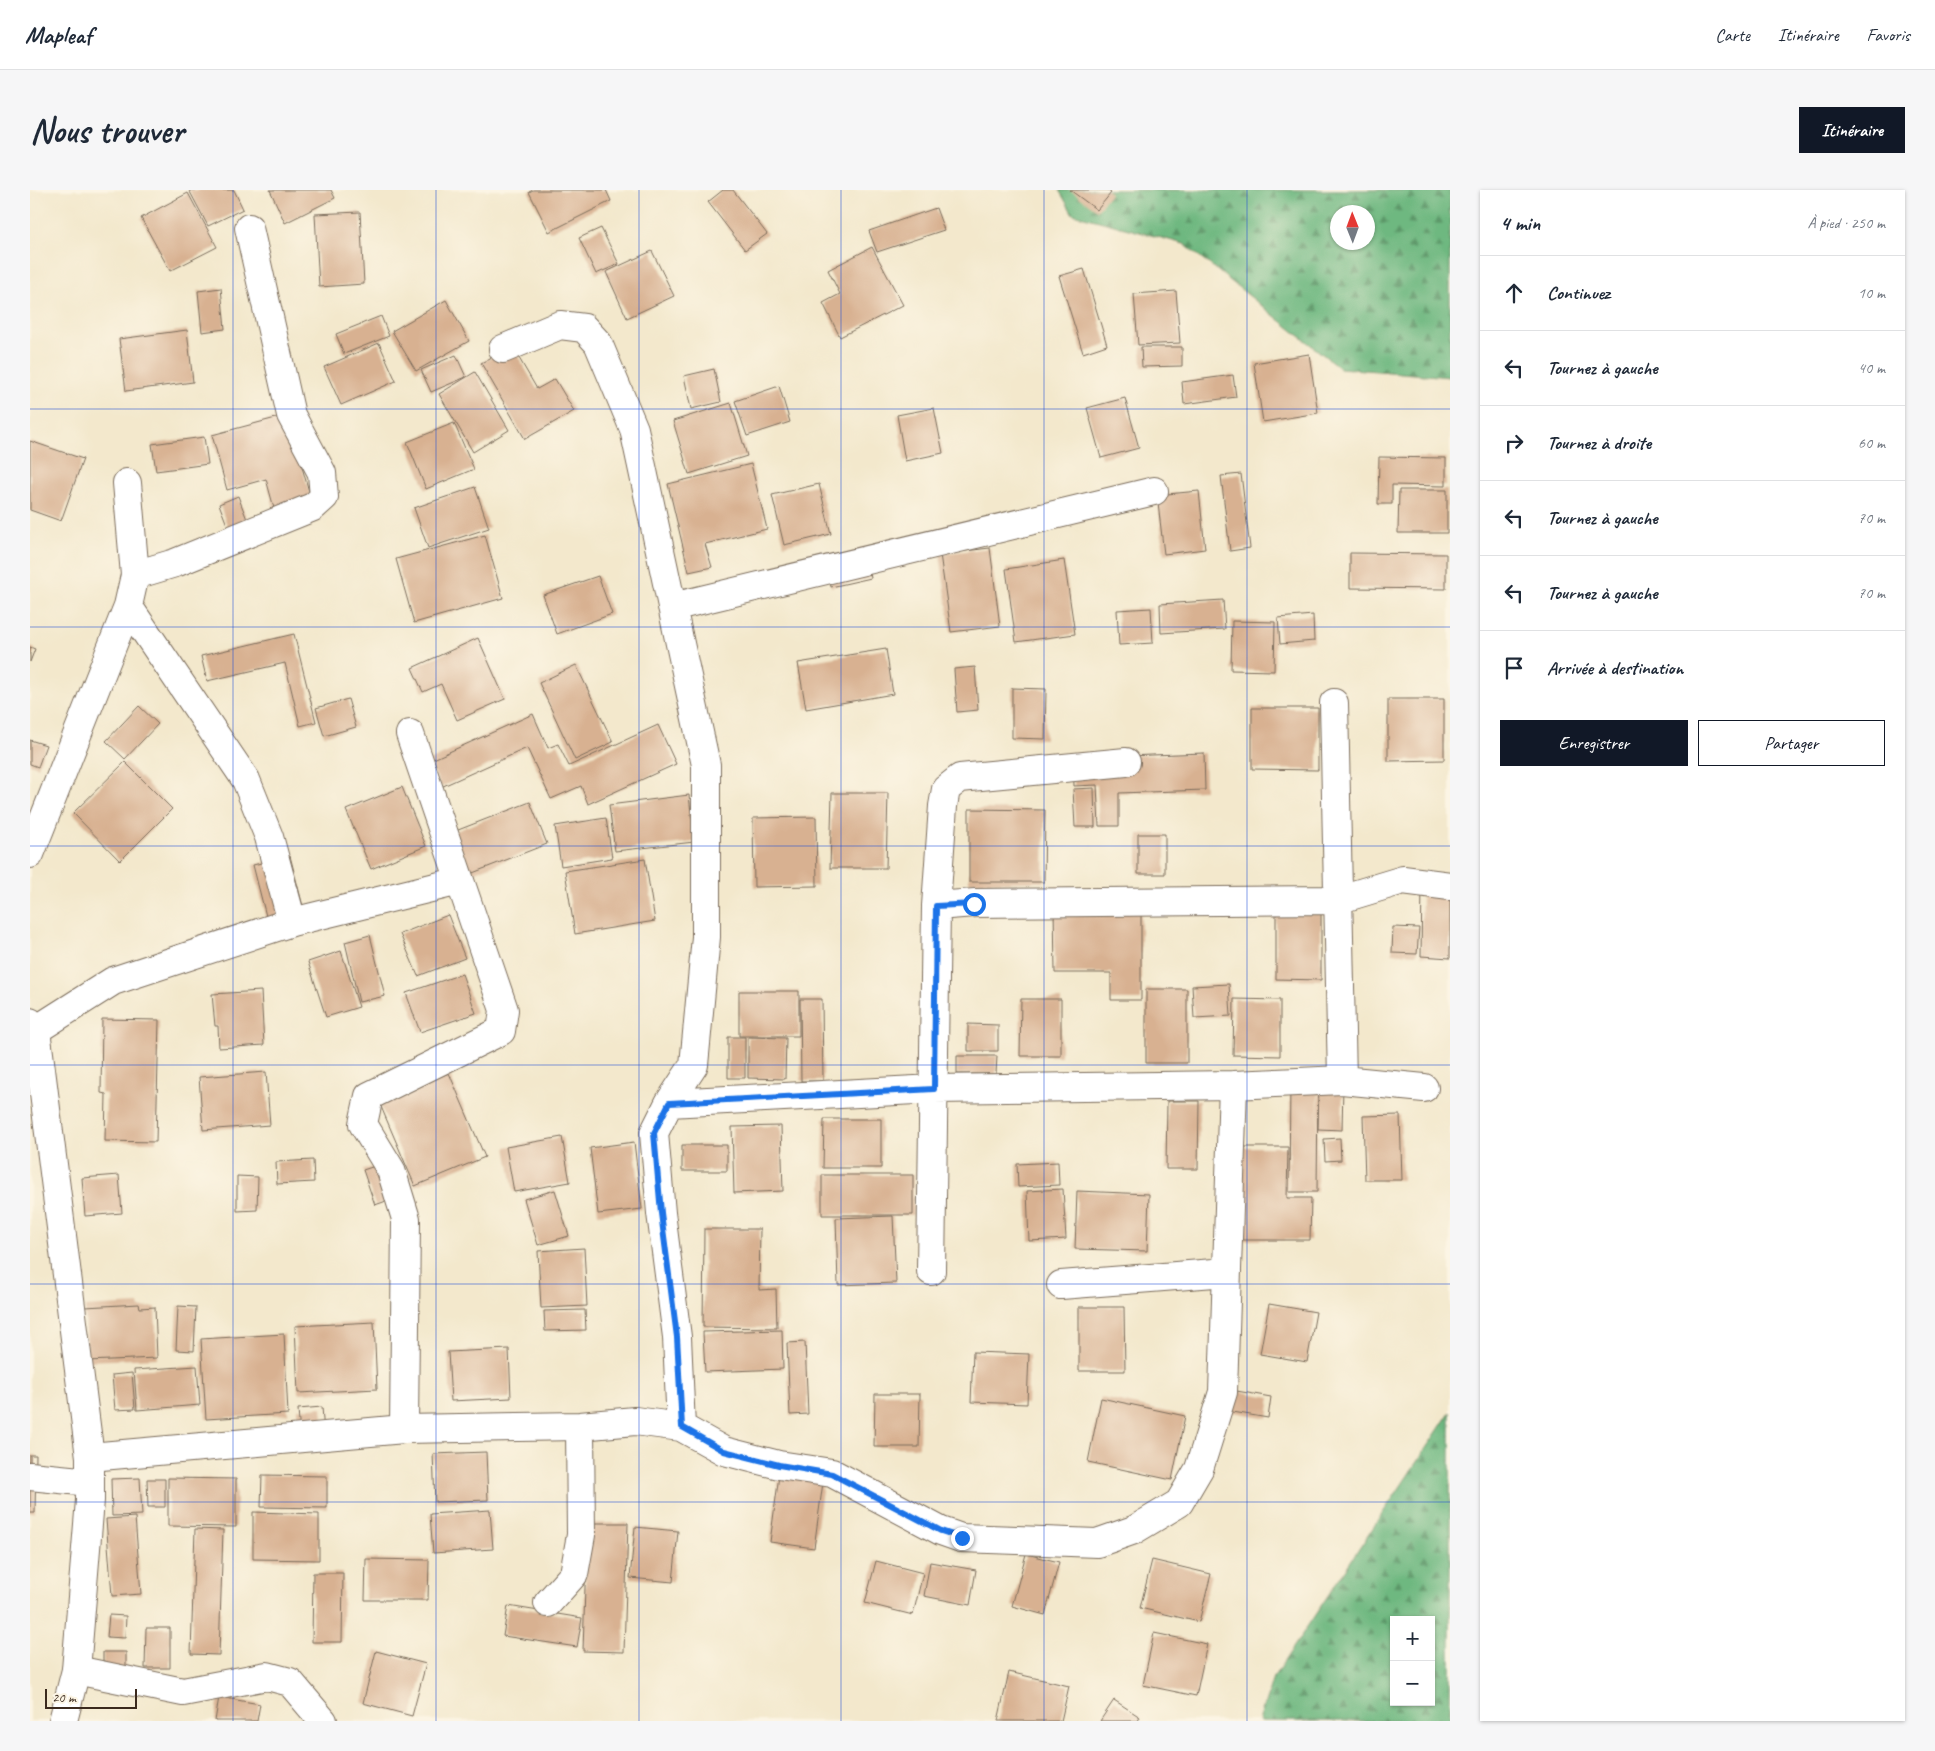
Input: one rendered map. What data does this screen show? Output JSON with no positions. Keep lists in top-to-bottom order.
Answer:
{
  "scale_bar": "20 m",
  "north": "top",
  "page": {
    "header": "Mapleaf",
    "nav": ["Carte", "Itinéraire", "Favoris"],
    "buttons": [
      "Itinéraire",
      ["Enregistrer", "Partager"]
    ],
    "title": "Nous trouver",
    "heading": ["4 min", "À pied · 250 m"],
    "list": [
      ["Continuez", "10 m"],
      ["Tournez à gauche", "40 m"],
      ["Tournez à droite", "60 m"],
      ["Tournez à gauche", "70 m"],
      ["Tournez à gauche", "70 m"],
      "Arrivée à destination"
    ],
    "map_buttons": ["+", "−"],
    "scale": "20 m"
  }
}
